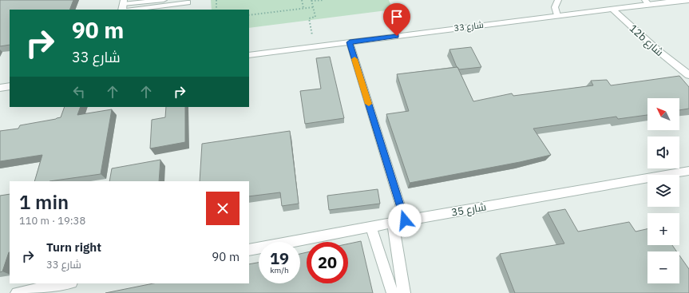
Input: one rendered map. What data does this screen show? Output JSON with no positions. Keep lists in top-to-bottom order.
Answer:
{
  "streets": {
    "street": ["شارع 33", "12b شارع", "شارع 35"]
  },
  "crossings": [
    ["شارع 33", "12b شارع"]
  ],
  "north": "top left",
  "page": {
    "turn": ["90 m", "شارع 33"],
    "map_buttons": ["+", "−"],
    "heading": ["1 min", "110 m · 19:38"],
    "list": [
      {
        "name": "Turn right",
        "note": "شارع 33",
        "value": "90 m"
      }
    ],
    "speed": "19 km/h",
    "limit": "20"
  }
}
